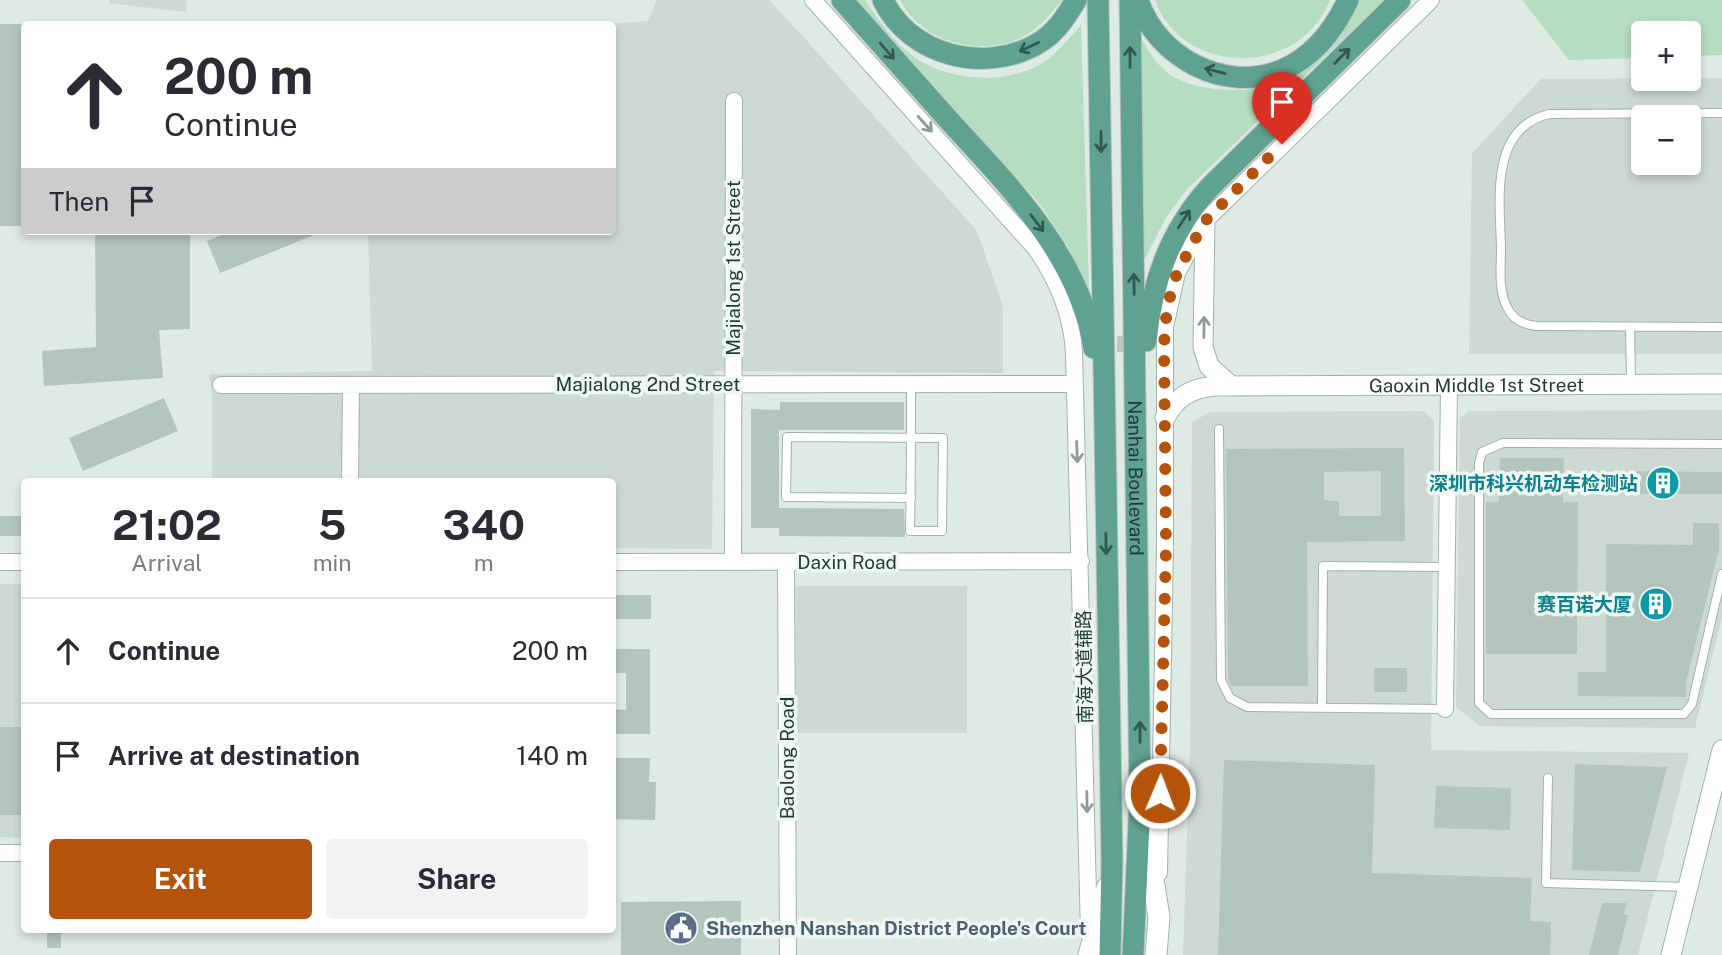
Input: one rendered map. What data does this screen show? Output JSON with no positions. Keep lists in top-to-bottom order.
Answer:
{
  "streets": {
    "main road": ["Nanhai Boulevard"],
    "street": [
      "Majialong 1st Street",
      "Majialong 2nd Street",
      "Gaoxin Middle 1st Street",
      "Daxin Road",
      "南海大道辅路",
      "Baolong Road"
    ]
  },
  "crossings": [
    ["Majialong 1st Street", "Majialong 2nd Street"],
    ["Majialong 1st Street", "Daxin Road"],
    ["Majialong 2nd Street", "南海大道辅路"],
    ["Nanhai Boulevard", "南海大道辅路"],
    ["Daxin Road", "南海大道辅路"],
    ["Daxin Road", "Baolong Road"]
  ],
  "places": {
    "building": ["深圳市科兴机动车检测站", "赛百诺大厦"],
    "public building": ["Shenzhen Nanshan District People's Court"]
  },
  "page": {
    "map_buttons": ["+", "−"],
    "turn": ["200 m", "Continue"],
    "then": "Then",
    "eta": [
      "21:02",
      "Arrival",
      "5",
      "min",
      "340",
      "m"
    ],
    "list": [
      {
        "name": "Continue",
        "value": "200 m"
      },
      {
        "name": "Arrive at destination",
        "value": "140 m"
      }
    ],
    "buttons": ["Exit", "Share"]
  }
}
